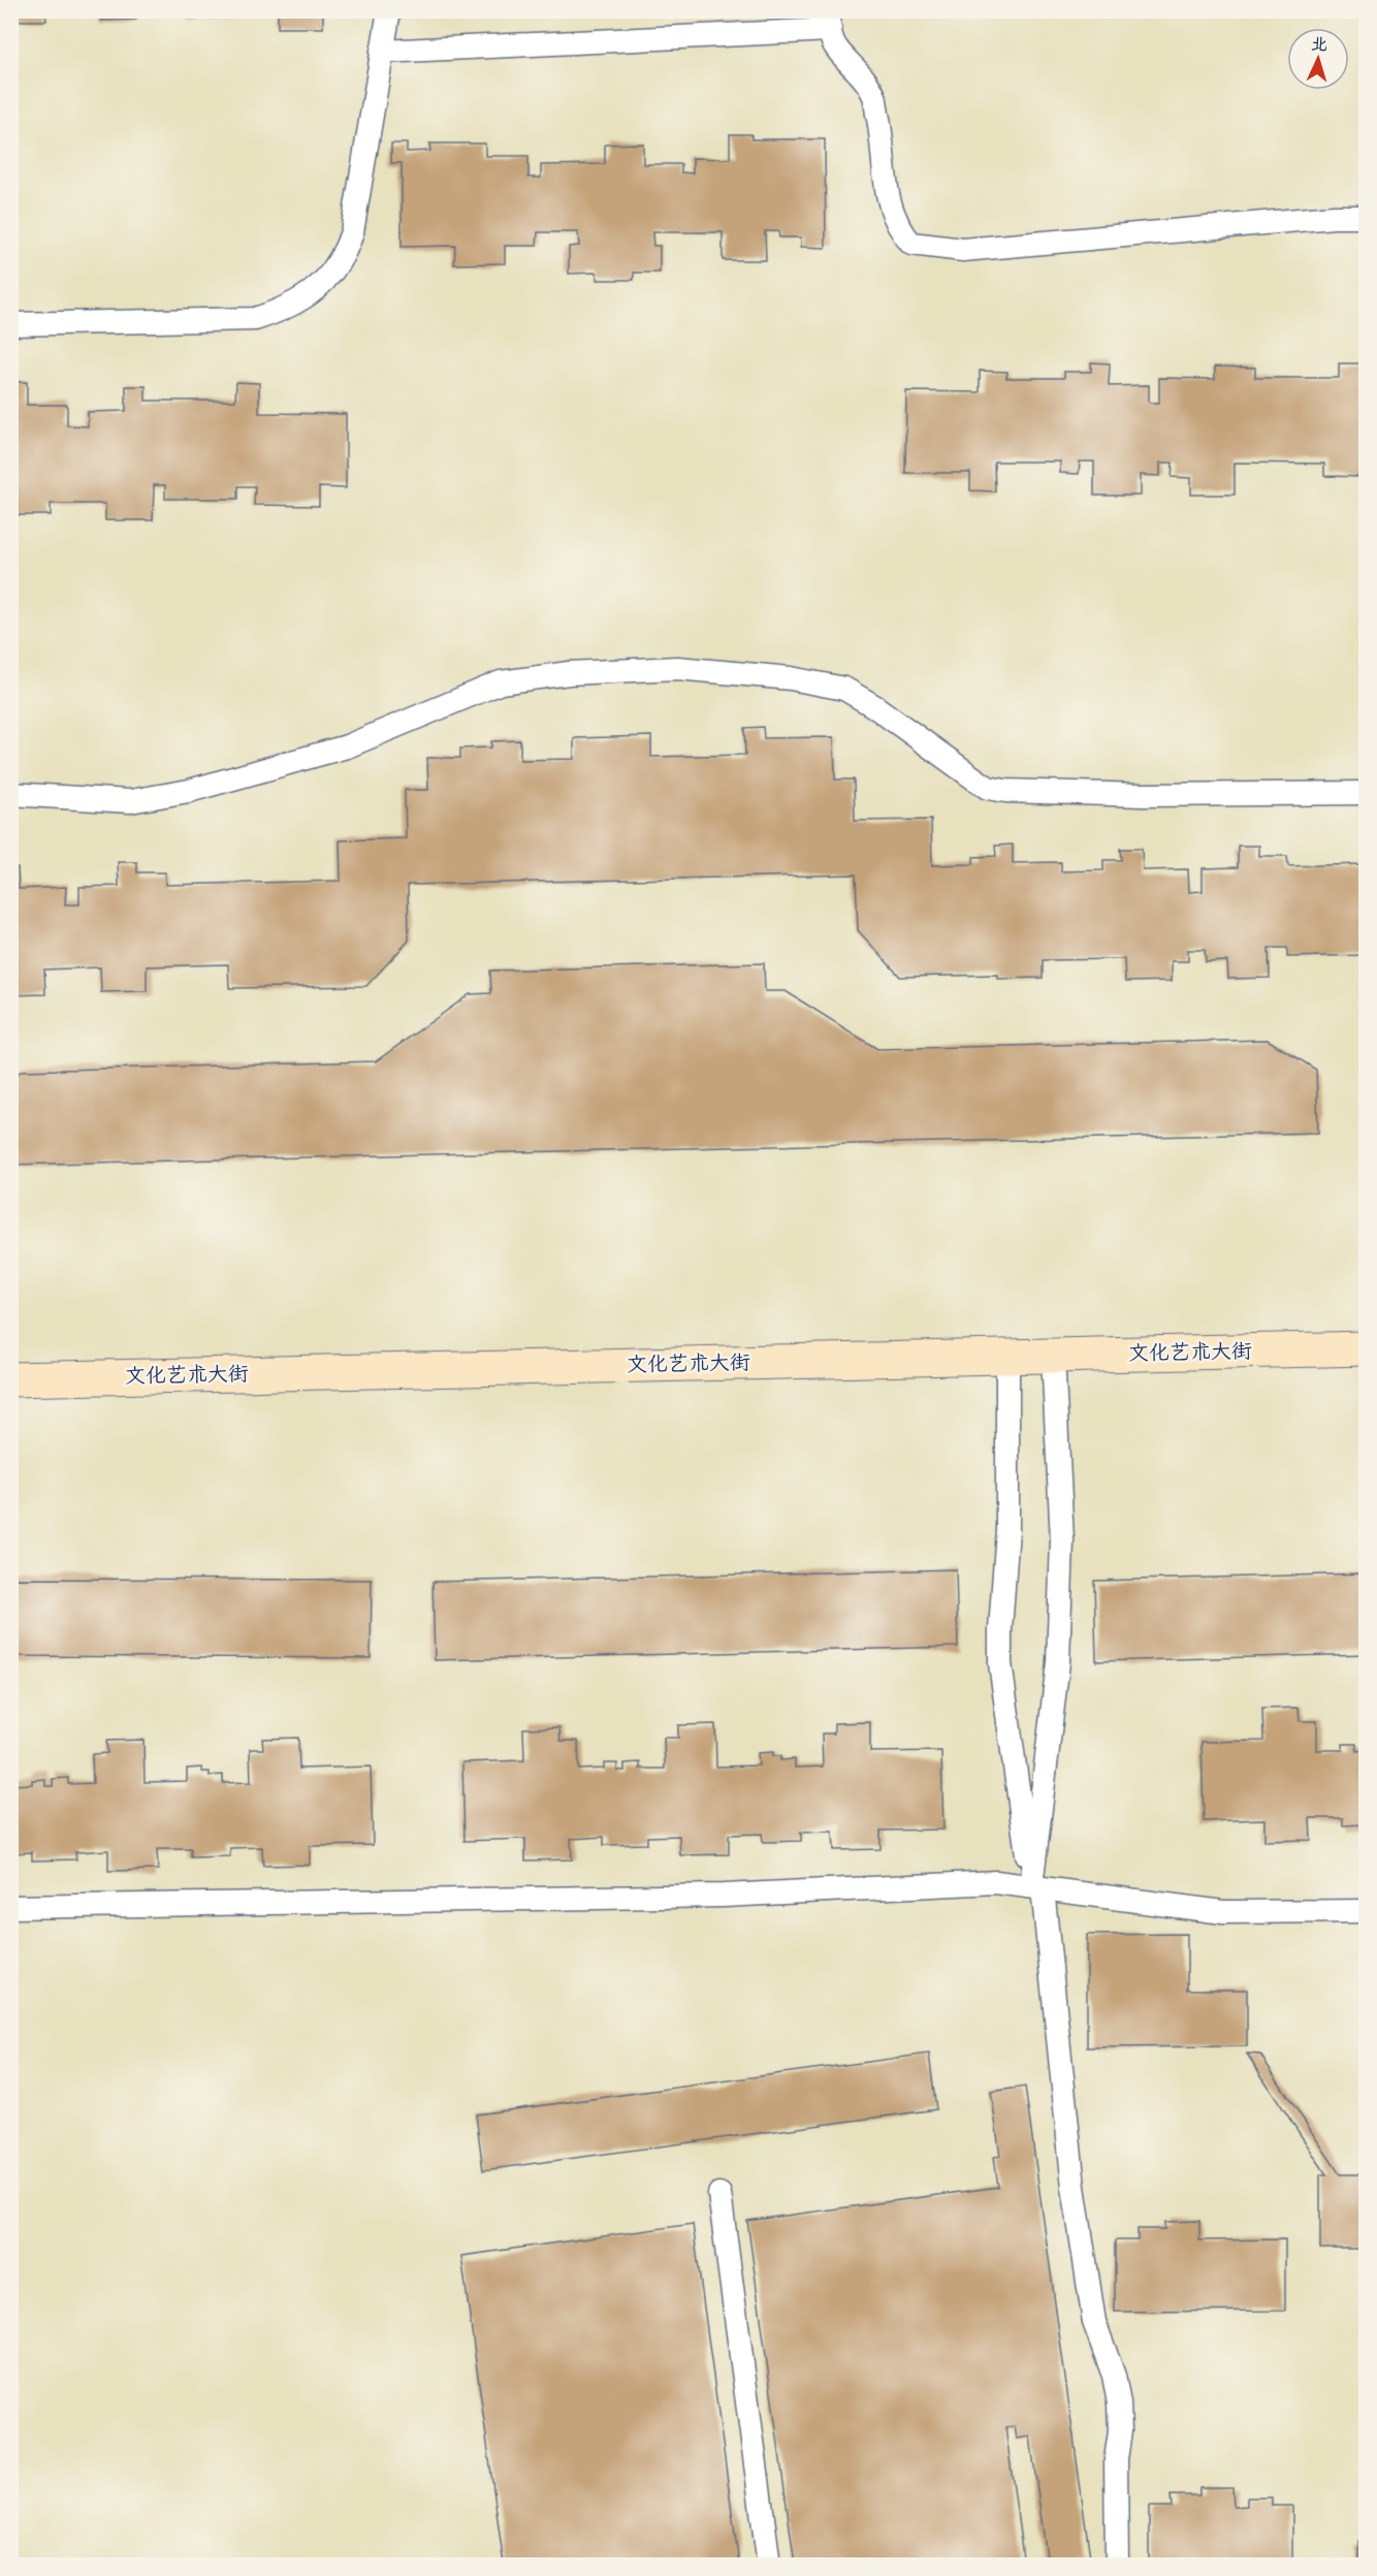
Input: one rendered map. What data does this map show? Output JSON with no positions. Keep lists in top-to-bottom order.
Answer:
{
  "streets": {
    "street": ["文化艺术大街"]
  },
  "north": "top"
}
